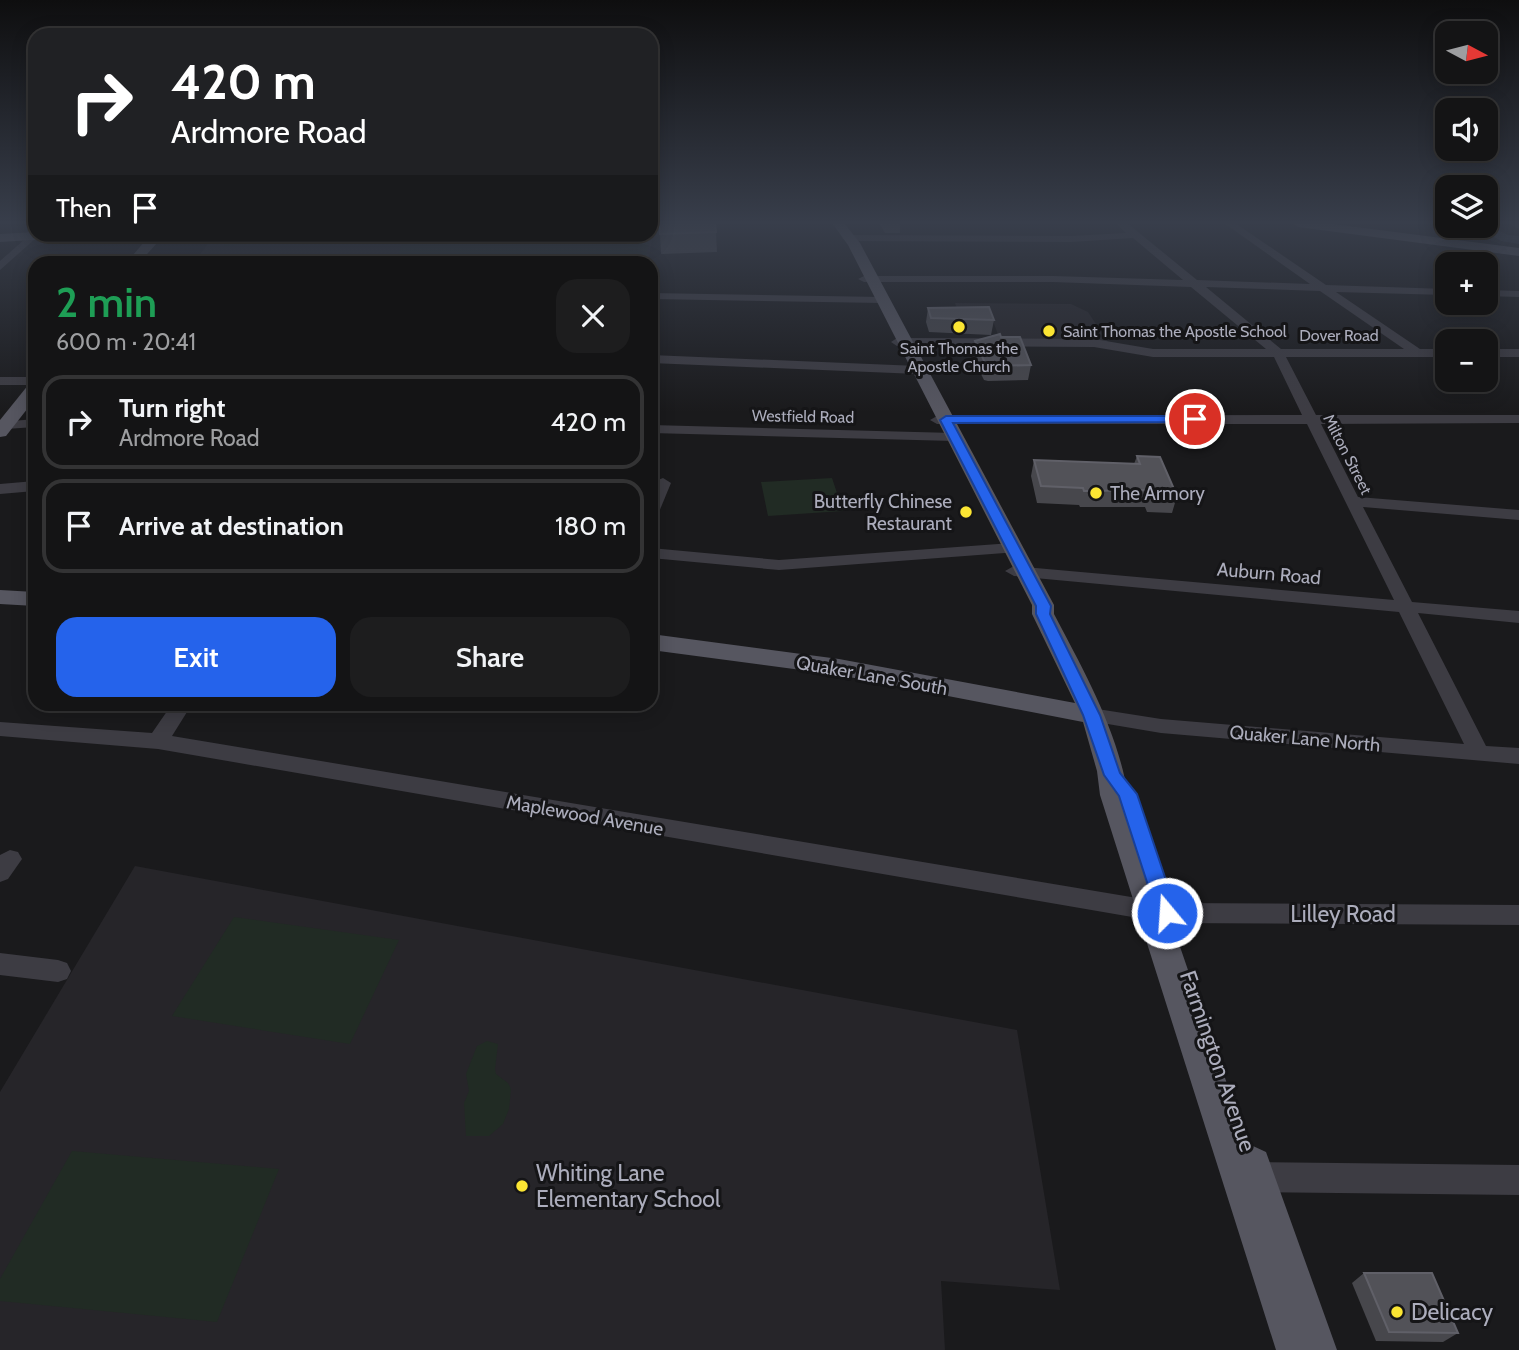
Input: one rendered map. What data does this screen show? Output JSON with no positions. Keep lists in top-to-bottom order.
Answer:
{
  "streets": {
    "main road": ["Quaker Lane South", "Farmington Avenue"],
    "street": [
      "Dover Road",
      "Westfield Road",
      "Milton Street",
      "Auburn Road",
      "Quaker Lane North",
      "Maplewood Avenue",
      "Lilley Road"
    ]
  },
  "crossings": [
    ["Dover Road", "Milton Street"],
    ["Dover Road", "Farmington Avenue"],
    ["Westfield Road", "Milton Street"],
    ["Westfield Road", "Farmington Avenue"],
    ["Milton Street", "Auburn Road"],
    ["Milton Street", "Quaker Lane North"],
    ["Auburn Road", "Farmington Avenue"],
    ["Quaker Lane South", "Quaker Lane North"],
    ["Quaker Lane South", "Farmington Avenue"],
    ["Quaker Lane North", "Farmington Avenue"],
    ["Maplewood Avenue", "Lilley Road"],
    ["Maplewood Avenue", "Farmington Avenue"],
    ["Lilley Road", "Farmington Avenue"]
  ],
  "places": [
    "Saint Thomas the Apostle Church",
    "Saint Thomas the Apostle School",
    "The Armory",
    "Butterfly Chinese Restaurant",
    "Whiting Lane Elementary School",
    "Delicacy"
  ],
  "north": "right",
  "page": {
    "map_buttons": ["+", "−"],
    "turn": ["420 m", "Ardmore Road"],
    "then": "Then",
    "heading": ["2 min", "600 m · 20:41"],
    "list": [
      {
        "name": "Turn right",
        "note": "Ardmore Road",
        "value": "420 m"
      },
      {
        "name": "Arrive at destination",
        "value": "180 m"
      }
    ],
    "buttons": ["Exit", "Share"]
  }
}
